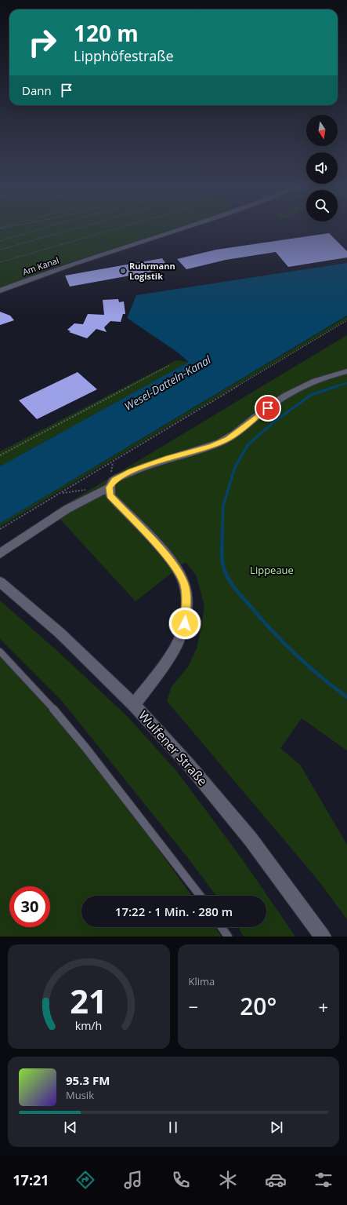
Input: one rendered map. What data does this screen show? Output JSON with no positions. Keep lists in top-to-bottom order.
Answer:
{
  "streets": {
    "street": ["Am Kanal", "Wulfener Straße"]
  },
  "water": ["Wesel-Datteln-Kanal"],
  "parks": ["Lippeaue"],
  "places": ["Ruhrmann Logistik"],
  "north": "bottom",
  "page": {
    "turn": ["120 m", "Lipphöfestraße"],
    "then": "Dann",
    "limit": "30",
    "trip": "17:22 · 1 Min. · 280 m",
    "tile": "Klima",
    "heat": ["−", "20°", "+"],
    "song": ["95.3 FM", "Musik"],
    "tabs": "17:21",
    "gauge": ["21", "km/h"]
  }
}
